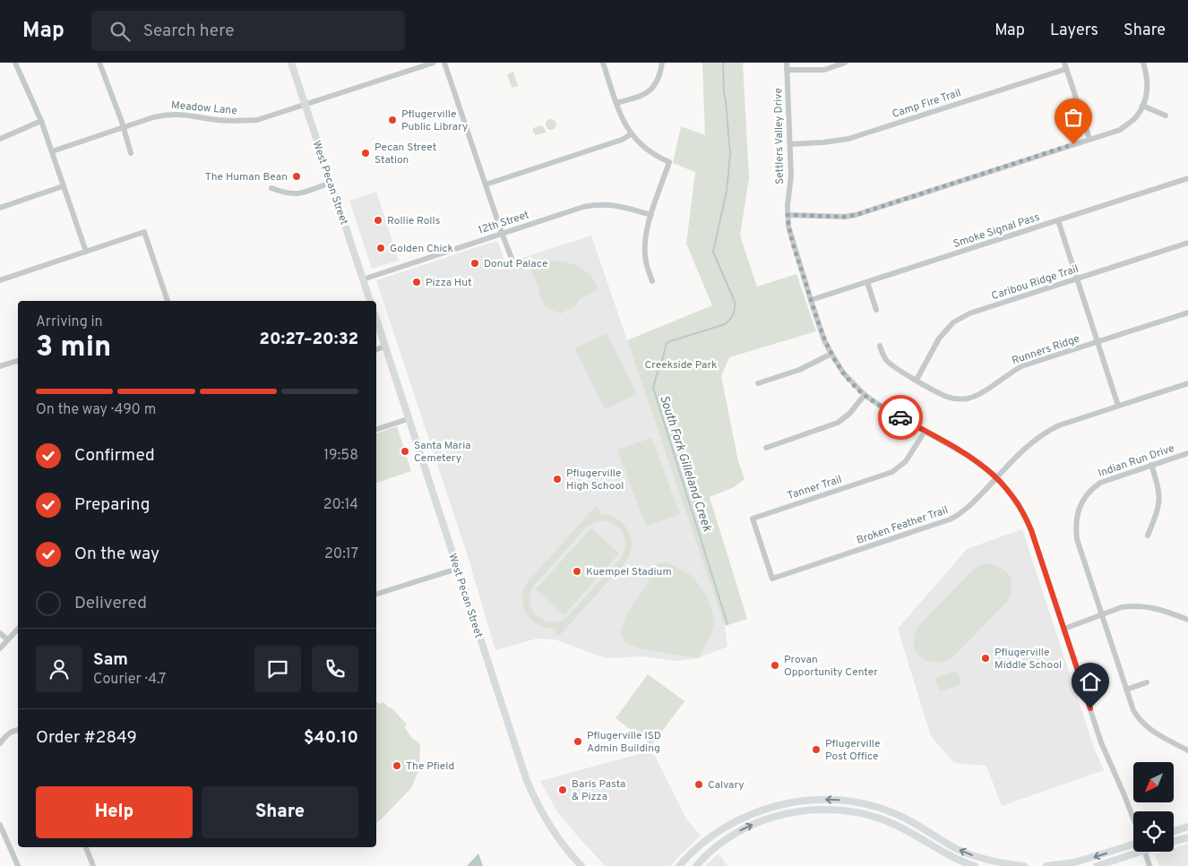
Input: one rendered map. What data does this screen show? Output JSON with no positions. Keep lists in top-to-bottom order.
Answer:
{
  "streets": {
    "main road": ["West Pecan Street"],
    "street": [
      "Camp Fire Trail",
      "Meadow Lane",
      "Settlers Valley Drive",
      "12th Street",
      "Smoke Signal Pass",
      "Caribou Ridge Trail",
      "Runners Ridge",
      "Indian Run Drive",
      "Tanner Trail",
      "Broken Feather Trail"
    ]
  },
  "crossings": [
    ["Camp Fire Trail", "Settlers Valley Drive"],
    ["Meadow Lane", "West Pecan Street"],
    ["Settlers Valley Drive", "Smoke Signal Pass"],
    ["Settlers Valley Drive", "Tanner Trail"],
    ["Settlers Valley Drive", "Broken Feather Trail"],
    ["West Pecan Street", "12th Street"],
    ["Caribou Ridge Trail", "Runners Ridge"],
    ["Tanner Trail", "Broken Feather Trail"]
  ],
  "water": ["South Fork Gilleland Creek"],
  "parks": ["Creekside Park"],
  "places": [
    "Pflugerville Public Library",
    "Pecan Street Station",
    "The Human Bean",
    "Rollie Rolls",
    "Golden Chick",
    "Donut Palace",
    "Pizza Hut",
    "Santa Maria Cemetery",
    "Pflugerville High School",
    "Kuempel Stadium",
    "Pflugerville Middle School",
    "Provan Opportunity Center",
    "Pflugerville ISD Admin Building",
    "Pflugerville Post Office",
    "The Pfield",
    "Calvary",
    "Baris Pasta & Pizza"
  ],
  "north": "bottom left",
  "page": {
    "header": "Map",
    "search": "Search here",
    "nav": ["Map", "Layers", "Share"],
    "heading": ["3 min", "Arriving in", "20:27–20:32"],
    "panel": [
      "Sam",
      "Courier · 4.7",
      "Order #2849",
      "$40.10"
    ],
    "bar": "On the way · 490 m",
    "list": [
      ["Confirmed", "19:58"],
      ["Preparing", "20:14"],
      ["On the way", "20:17"],
      "Delivered"
    ],
    "buttons": ["Help", "Share"]
  }
}
